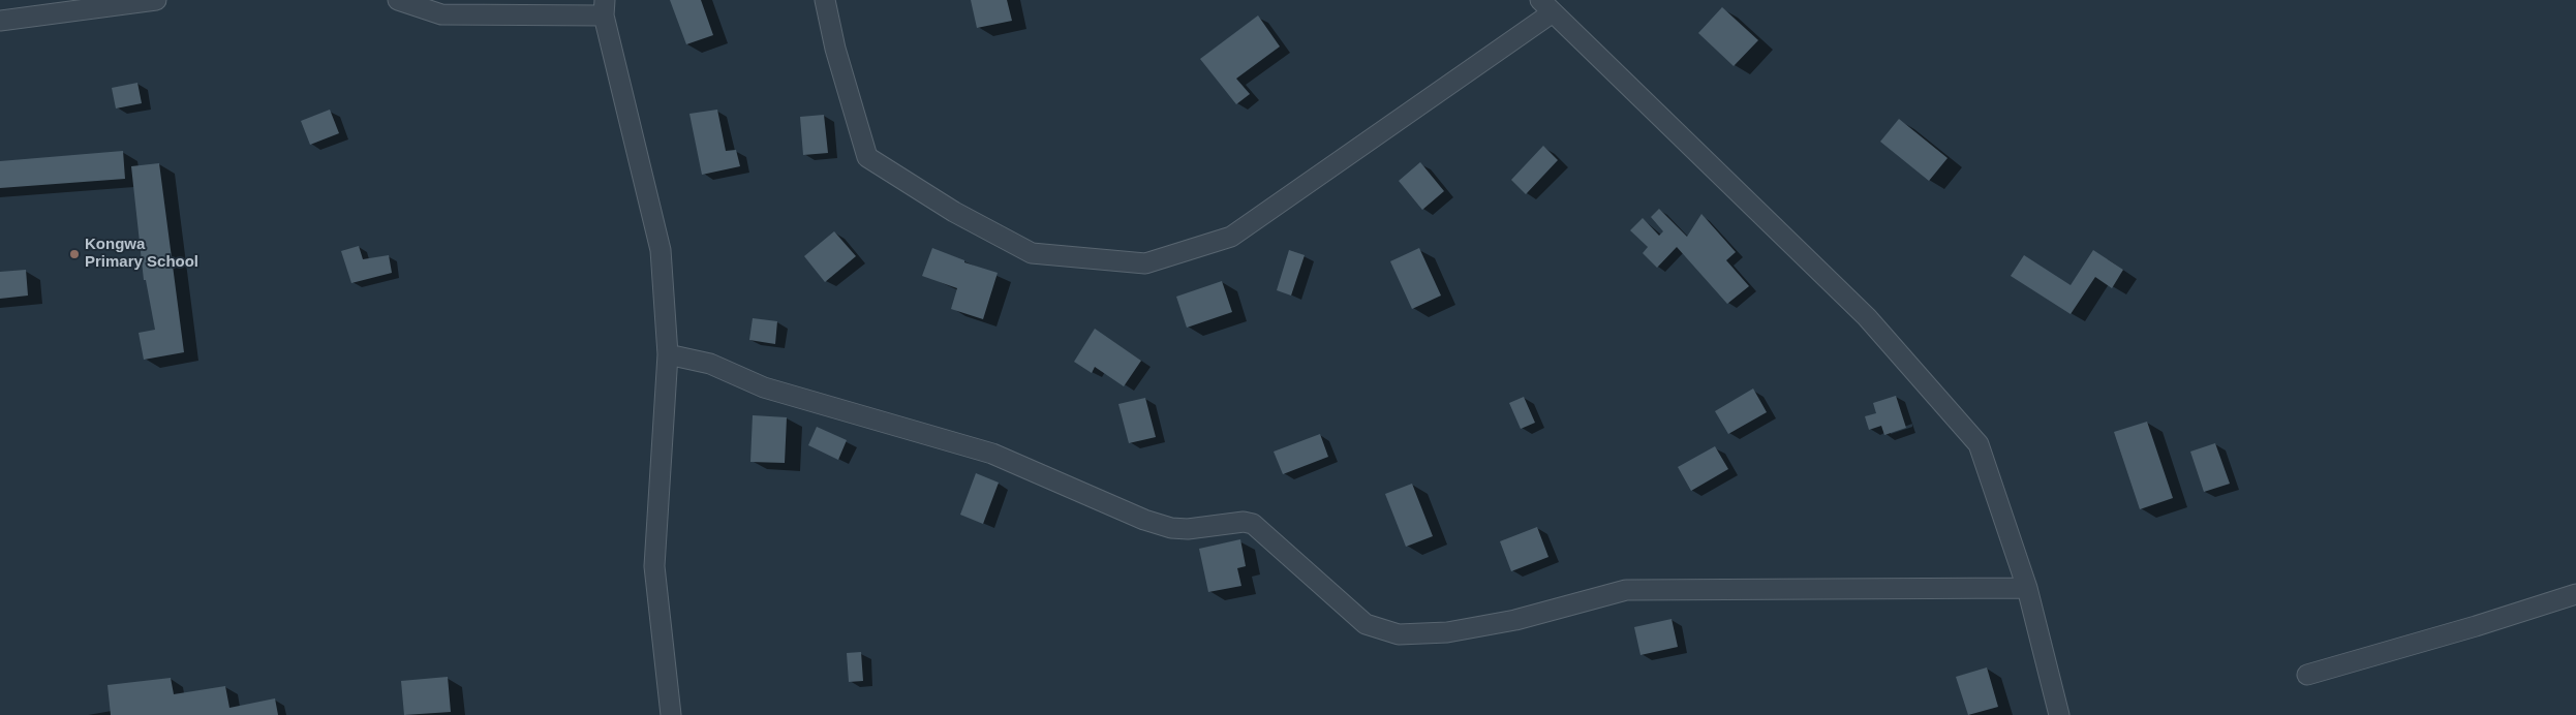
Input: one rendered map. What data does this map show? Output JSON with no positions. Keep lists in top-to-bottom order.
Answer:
{
  "places": ["Kongwa Primary School"]
}
